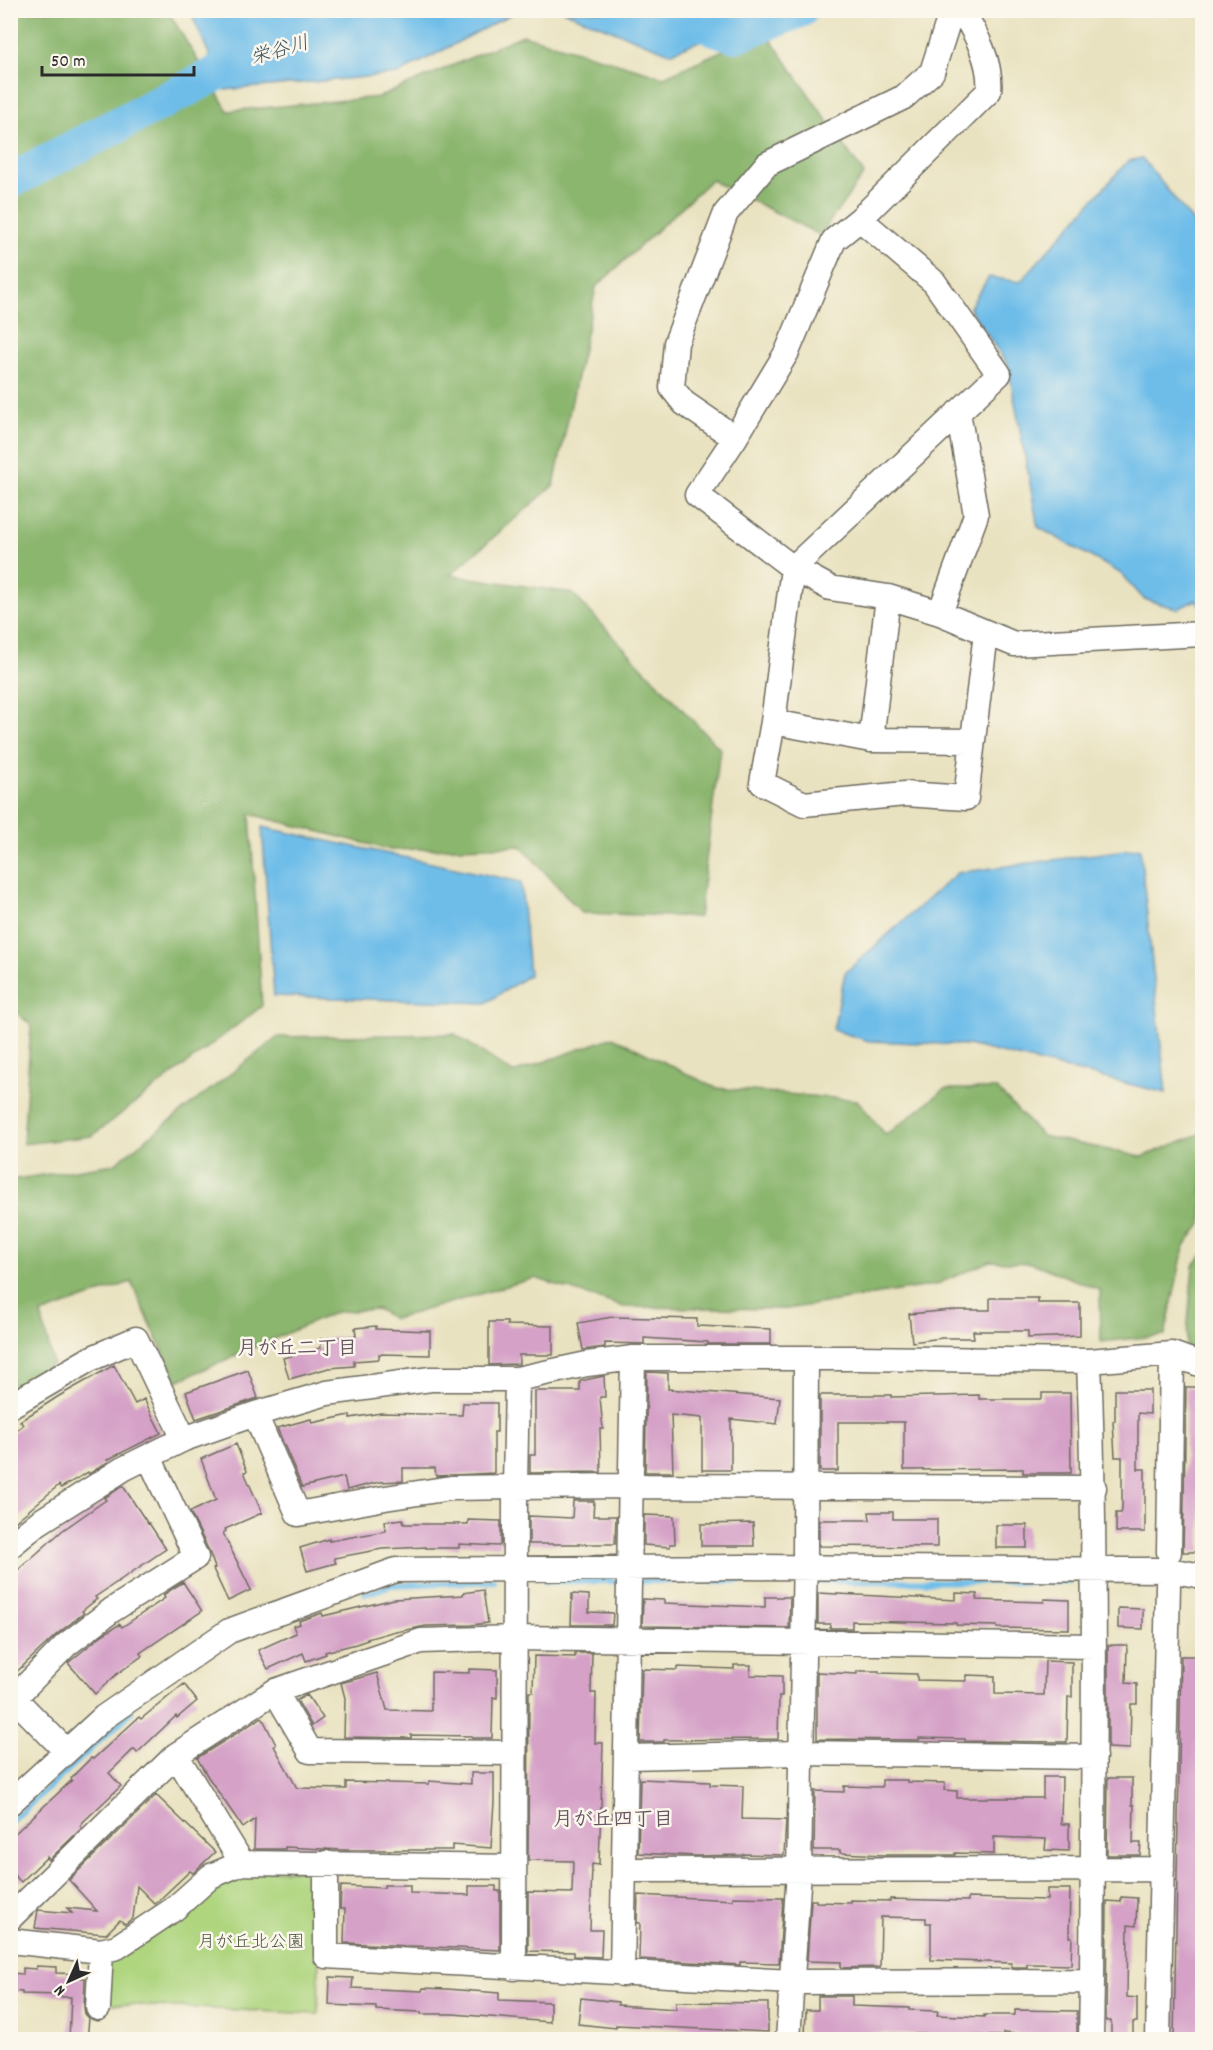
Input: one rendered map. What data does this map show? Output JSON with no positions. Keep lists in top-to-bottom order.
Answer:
{
  "districts": ["月が丘二丁目", "月が丘四丁目"],
  "water": ["栄谷川"],
  "parks": ["月が丘北公園"],
  "scale_bar": "50 m",
  "north": "bottom left"
}
